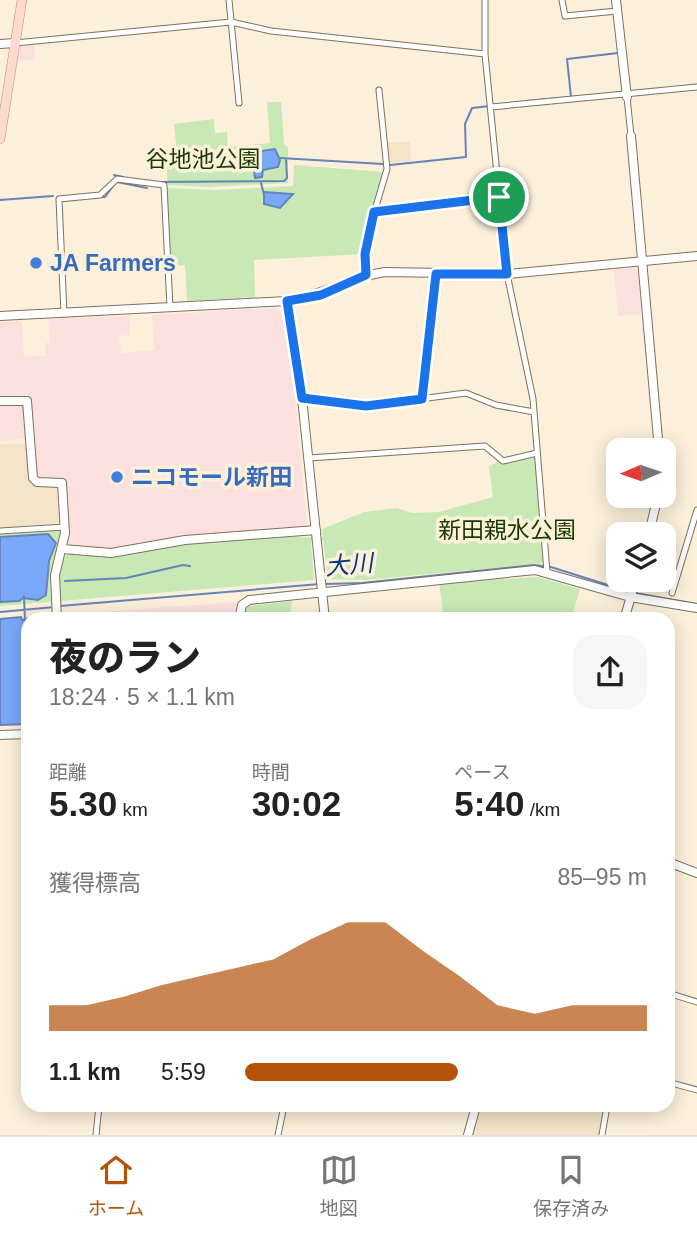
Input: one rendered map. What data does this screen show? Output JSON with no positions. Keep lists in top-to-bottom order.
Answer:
{
  "water": ["大川"],
  "parks": ["谷地池公園", "新田親水公園"],
  "places": ["JA Farmers", "ニコモール新田"],
  "north": "left",
  "page": {
    "heading": ["夜のラン", "18:24 · 5 × 1.1 km"],
    "stats": [
      ["距離", "5.30 km"],
      ["時間", "30:02"],
      ["ペース", "5:40 /km"]
    ],
    "chart": ["獲得標高", "85–95 m"],
    "list": [
      {
        "name": "1.1 km",
        "note": "5:59"
      }
    ],
    "tabs": ["ホーム", "地図", "保存済み"]
  }
}
